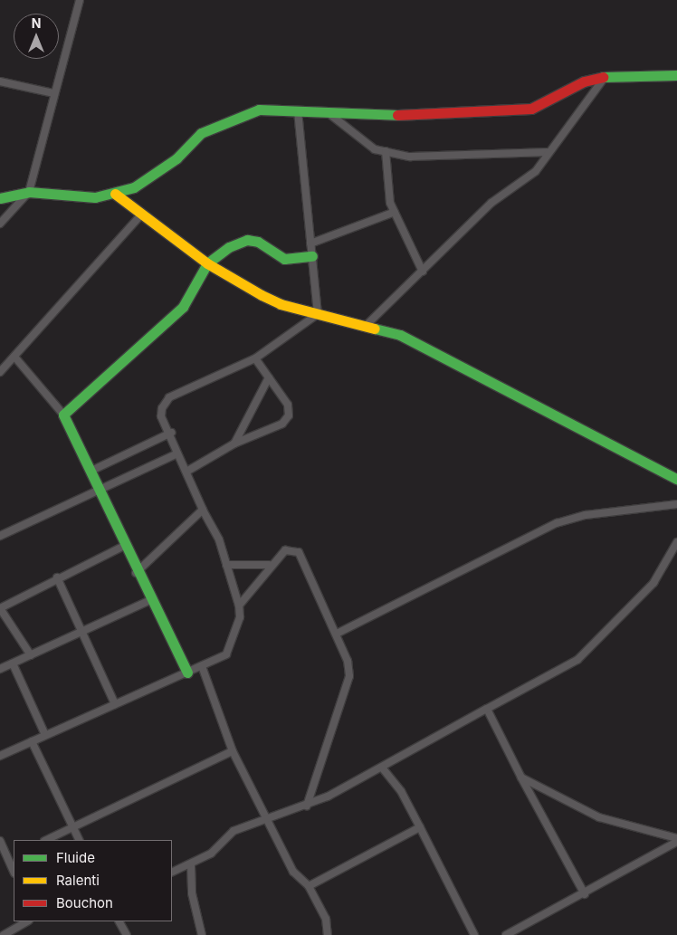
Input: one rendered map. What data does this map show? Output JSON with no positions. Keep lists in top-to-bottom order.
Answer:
{
  "legend": ["Fluide", "Ralenti", "Bouchon"],
  "north": "top"
}
